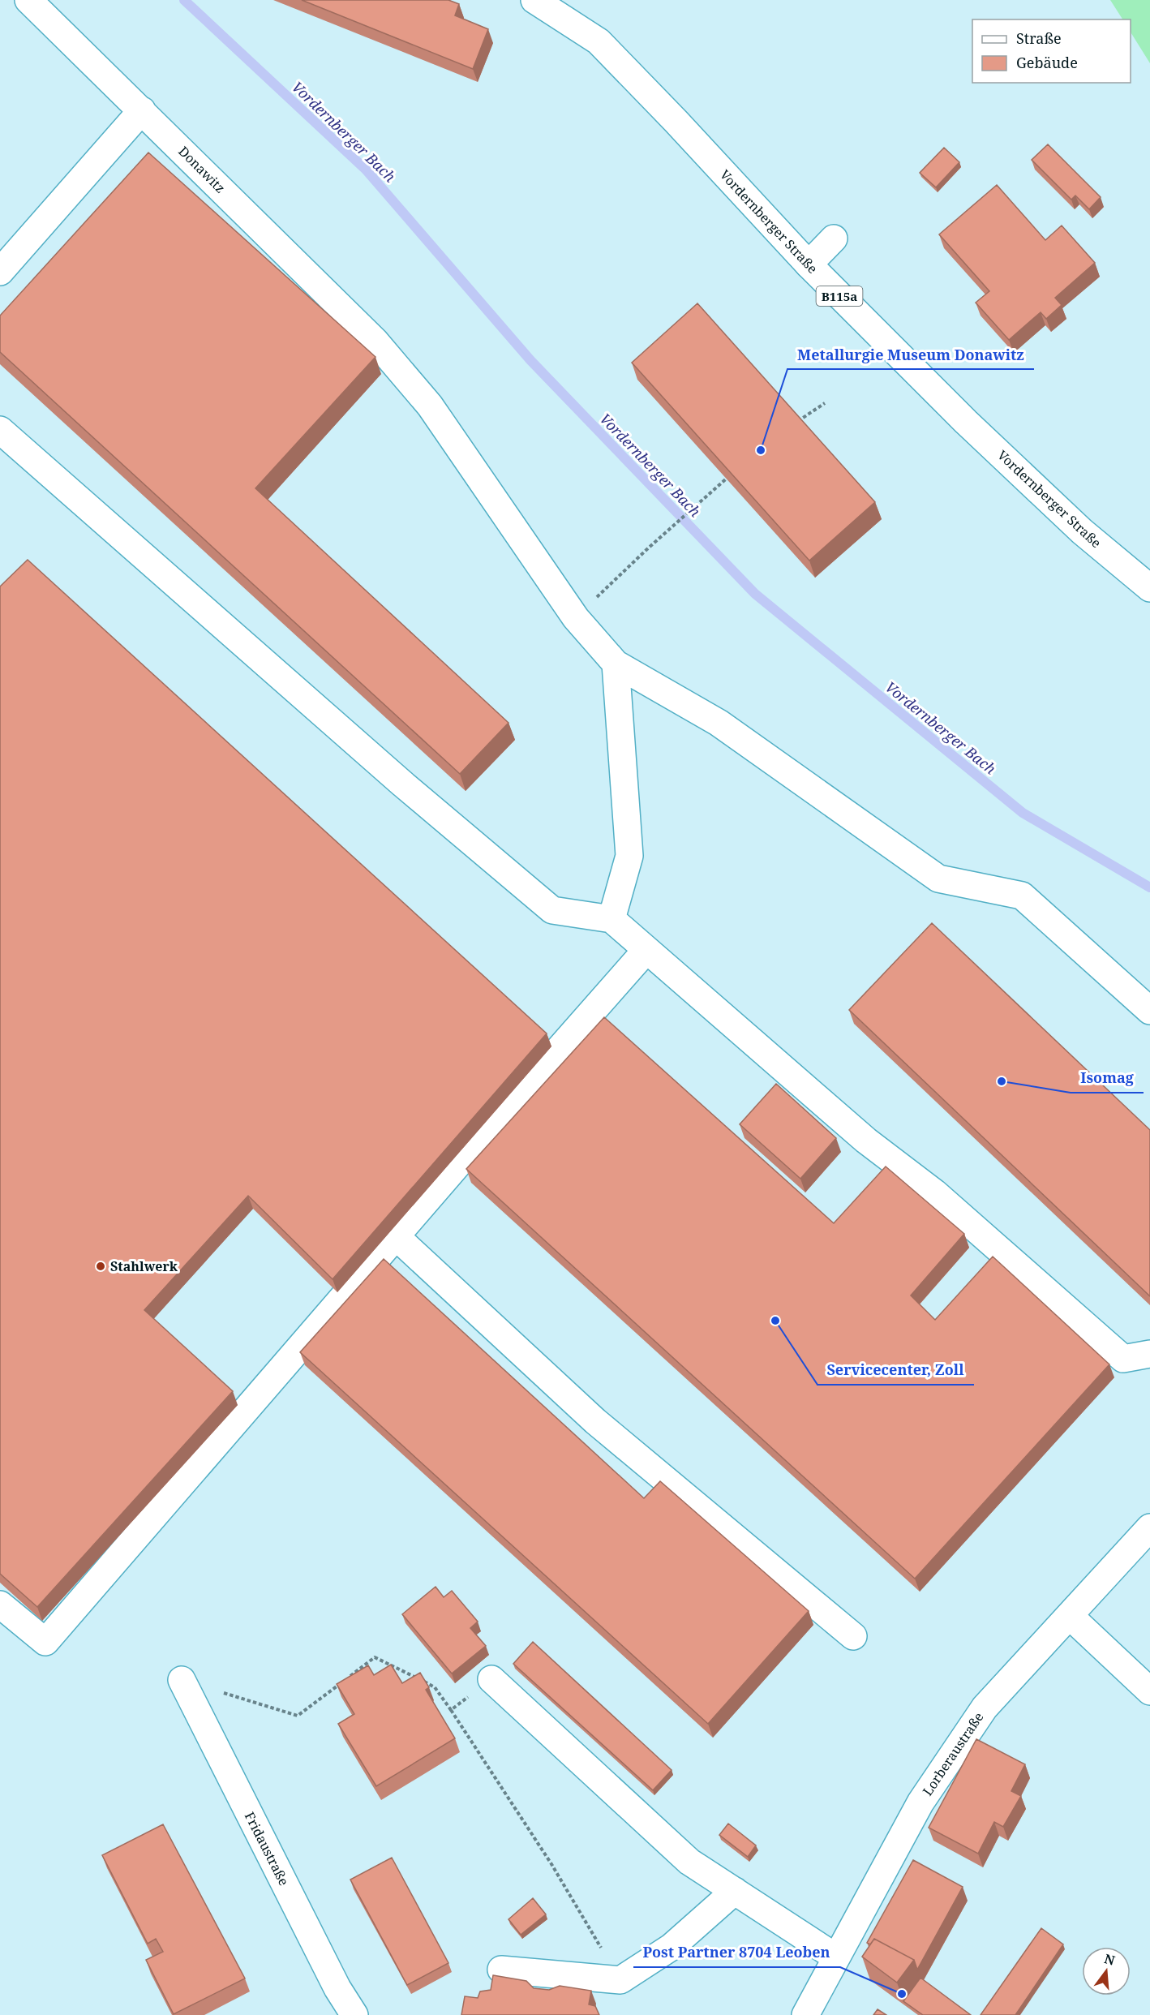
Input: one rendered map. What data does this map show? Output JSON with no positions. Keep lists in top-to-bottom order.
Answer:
{
  "streets": {
    "street": [
      "Donawitz",
      "Vordernberger Straße",
      "B115a",
      "Lorberaustraße",
      "Fridaustraße"
    ]
  },
  "water": ["Vordernberger Bach"],
  "places": [
    "Metallurgie Museum Donawitz",
    "Isomag",
    "Stahlwerk",
    "Servicecenter, Zoll",
    "Post Partner 8704 Leoben"
  ],
  "legend": ["Straße", "Gebäude"],
  "north": "top"
}
